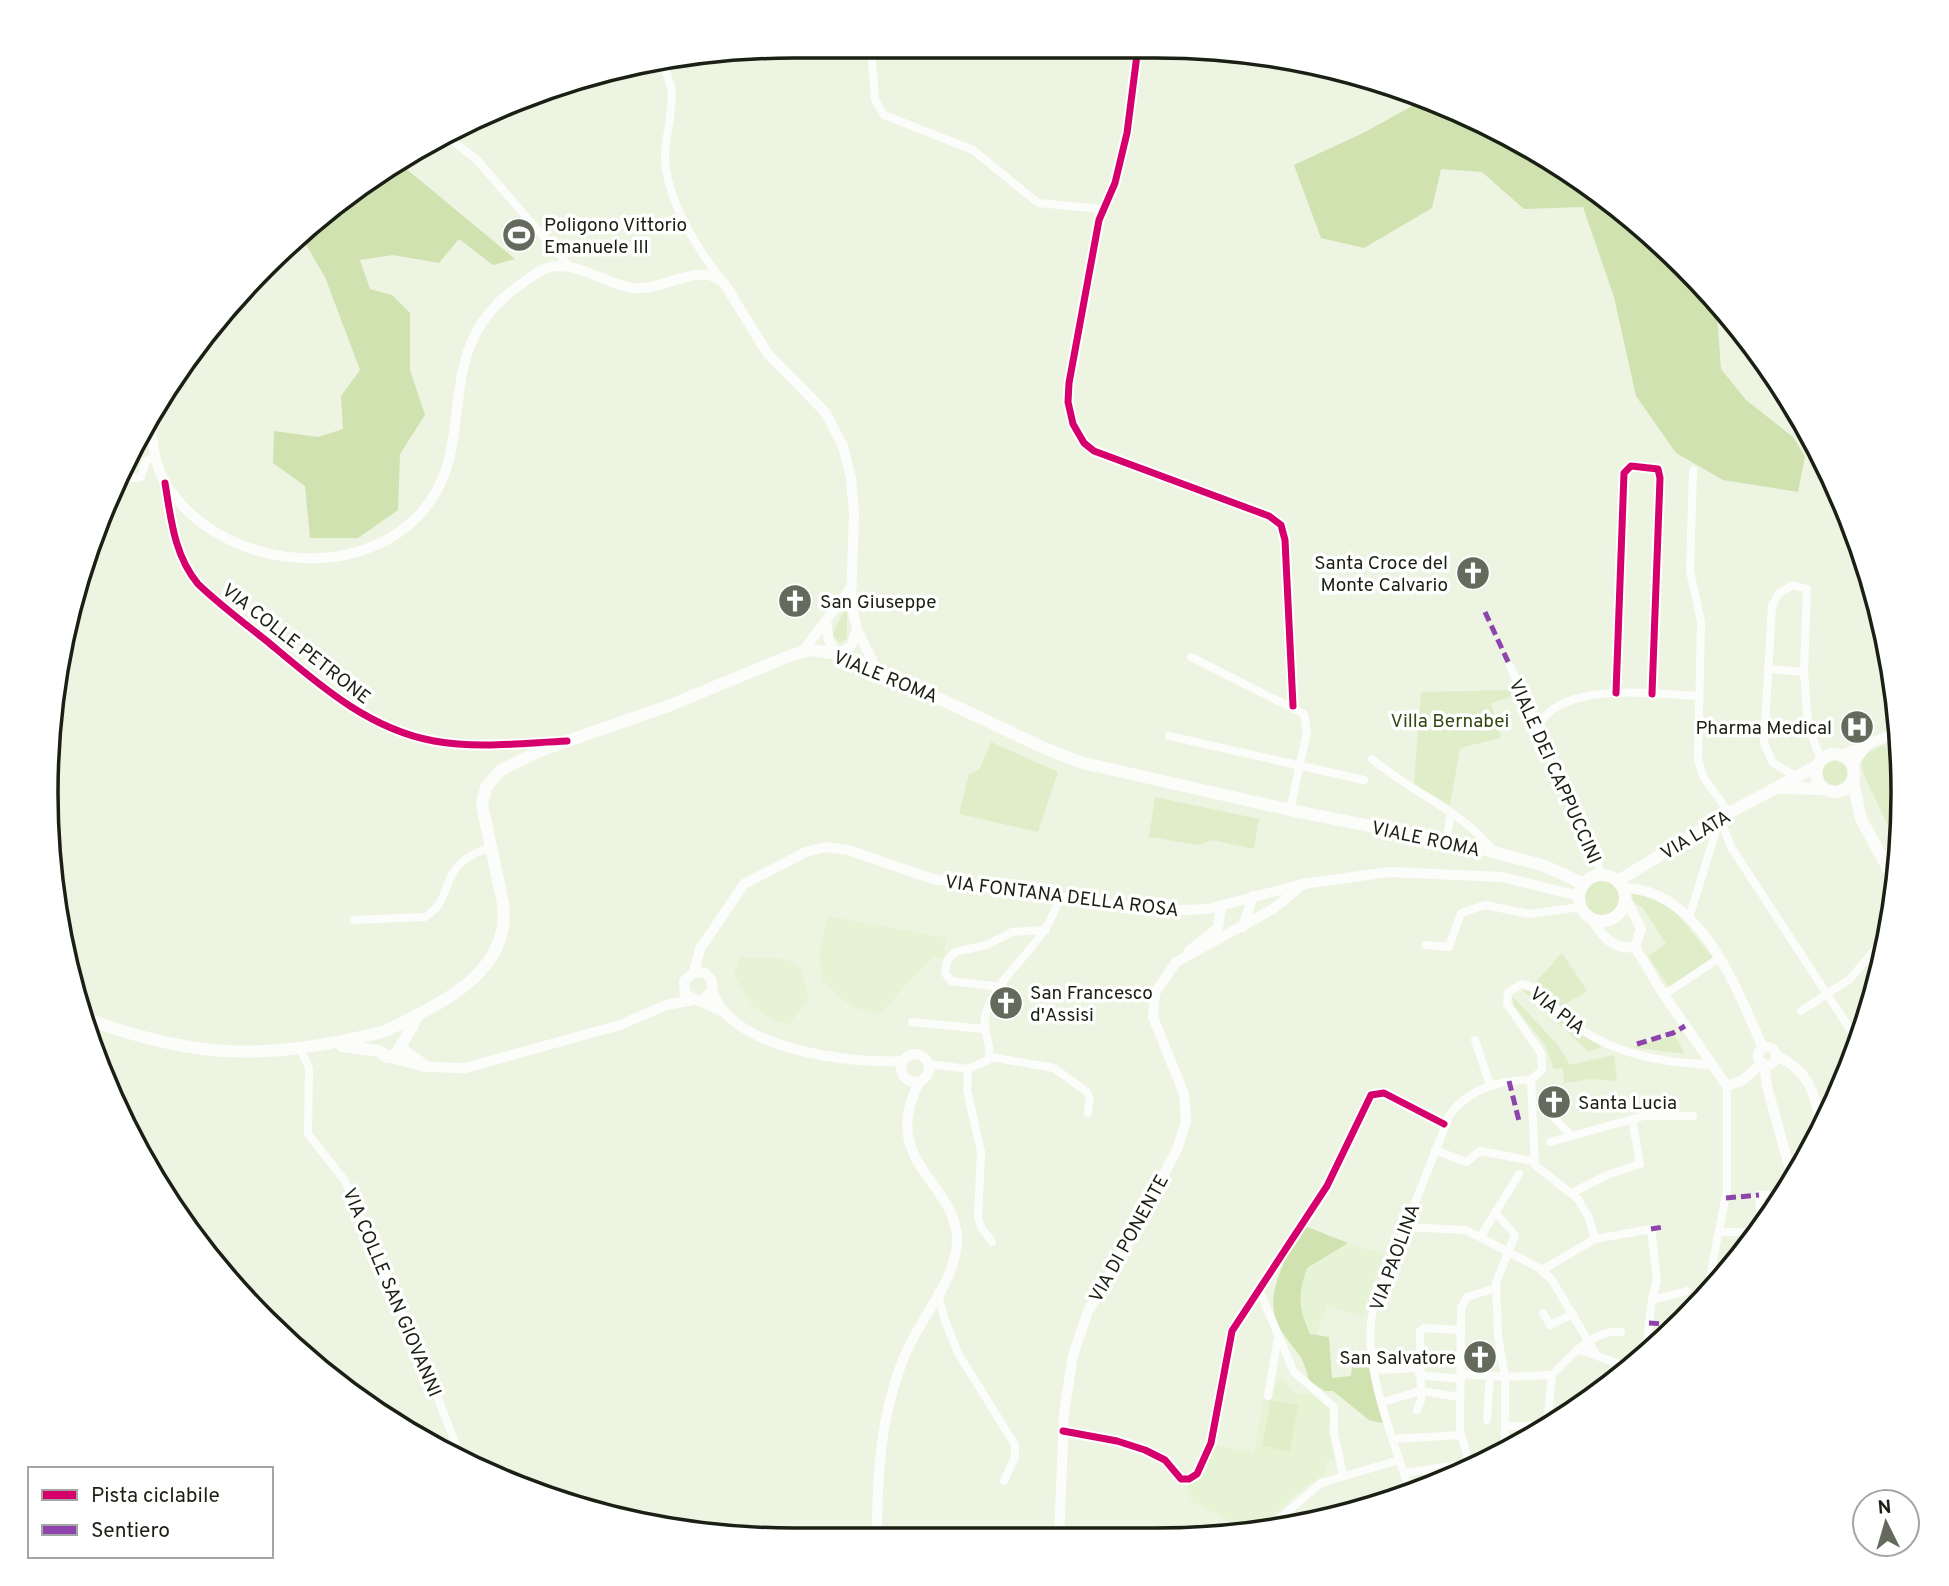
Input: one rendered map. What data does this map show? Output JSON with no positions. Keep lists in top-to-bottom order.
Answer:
{
  "streets": {
    "main road": [
      "VIALE ROMA",
      "VIA LATA",
      "VIA FONTANA DELLA ROSA",
      "VIA DI PONENTE"
    ],
    "street": [
      "VIA COLLE PETRONE",
      "VIALE DEI CAPPUCCINI",
      "VIA PIA",
      "VIA PAOLINA",
      "VIA COLLE SAN GIOVANNI"
    ]
  },
  "crossings": [
    ["VIA COLLE PETRONE", "VIALE ROMA"],
    ["VIALE ROMA", "VIALE DEI CAPPUCCINI"],
    ["VIALE ROMA", "VIA LATA"],
    ["VIALE ROMA", "VIA FONTANA DELLA ROSA"],
    ["VIALE ROMA", "VIA COLLE SAN GIOVANNI"],
    ["VIALE DEI CAPPUCCINI", "VIA LATA"],
    ["VIALE DEI CAPPUCCINI", "VIA FONTANA DELLA ROSA"],
    ["VIA LATA", "VIA FONTANA DELLA ROSA"],
    ["VIA FONTANA DELLA ROSA", "VIA DI PONENTE"],
    ["VIA PIA", "VIA PAOLINA"]
  ],
  "parks": ["Villa Bernabei"],
  "places": {
    "sports": ["Poligono Vittorio Emanuele III"],
    "church": [
      "Santa Croce del Monte Calvario",
      "San Giuseppe",
      "San Francesco d'Assisi",
      "Santa Lucia",
      "San Salvatore"
    ],
    "hospital": ["Pharma Medical"]
  },
  "legend": ["Pista ciclabile", "Sentiero"],
  "north": "top"
}
